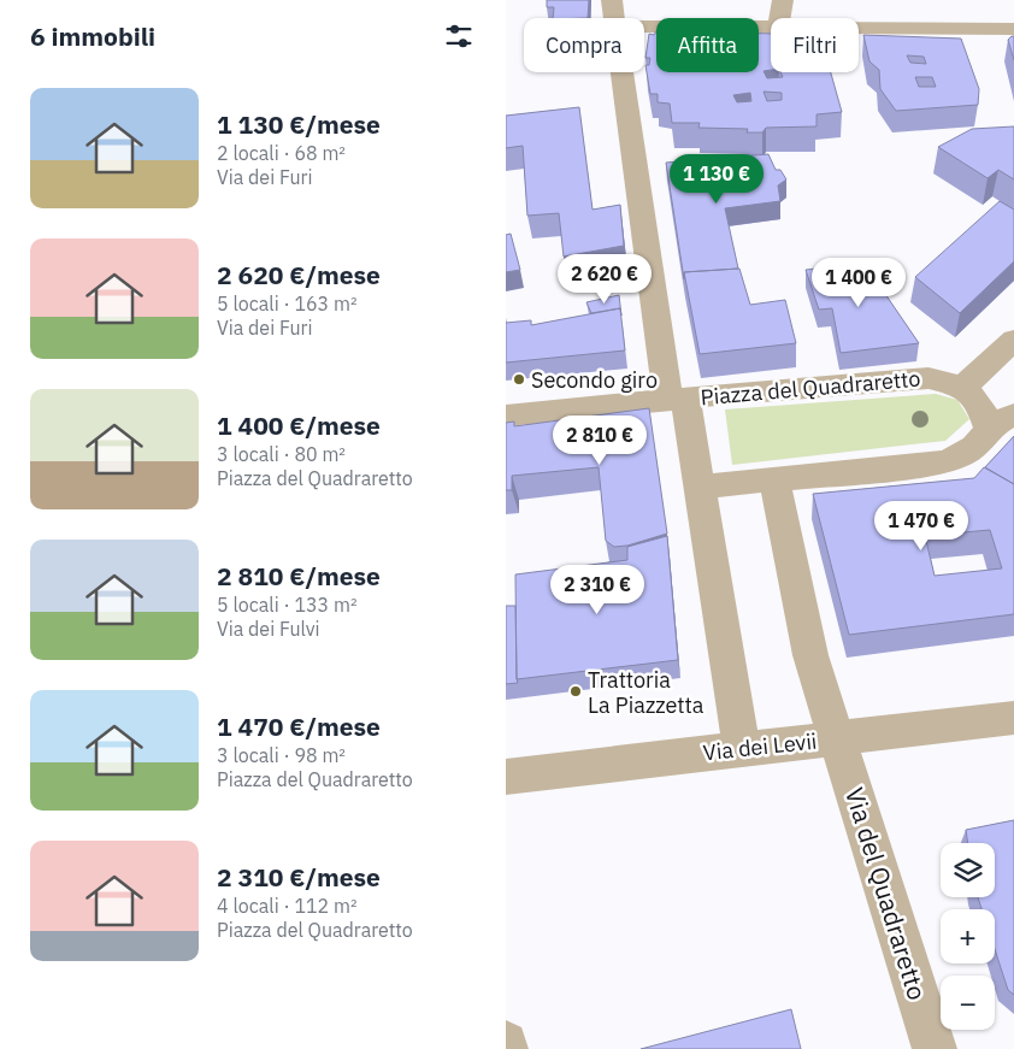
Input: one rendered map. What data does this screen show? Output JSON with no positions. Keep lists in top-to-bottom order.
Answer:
{
  "streets": {
    "street": ["Piazza del Quadraretto", "Via dei Levii", "Via del Quadraretto"]
  },
  "crossings": [
    ["Piazza del Quadraretto", "Via dei Levii"],
    ["Via dei Levii", "Via del Quadraretto"]
  ],
  "places": ["Secondo giro", "Trattoria La Piazzetta"],
  "page": {
    "heading": "6 immobili",
    "chip": ["Compra", "Affitta", "Filtri"],
    "list": [
      {
        "name": "1 130 €/mese",
        "note": "2 locali · 68 m² · Via dei Furi"
      },
      {
        "name": "2 620 €/mese",
        "note": "5 locali · 163 m² · Via dei Furi"
      },
      {
        "name": "1 400 €/mese",
        "note": "3 locali · 80 m² · Piazza del Quadraretto"
      },
      {
        "name": "2 810 €/mese",
        "note": "5 locali · 133 m² · Via dei Fulvi"
      },
      {
        "name": "1 470 €/mese",
        "note": "3 locali · 98 m² · Piazza del Quadraretto"
      },
      {
        "name": "2 310 €/mese",
        "note": "4 locali · 112 m² · Piazza del Quadraretto"
      }
    ],
    "price": [
      "1 130 €",
      "2 620 €",
      "1 400 €",
      "2 810 €",
      "1 470 €",
      "2 310 €"
    ],
    "map_buttons": ["+", "−"]
  }
}
